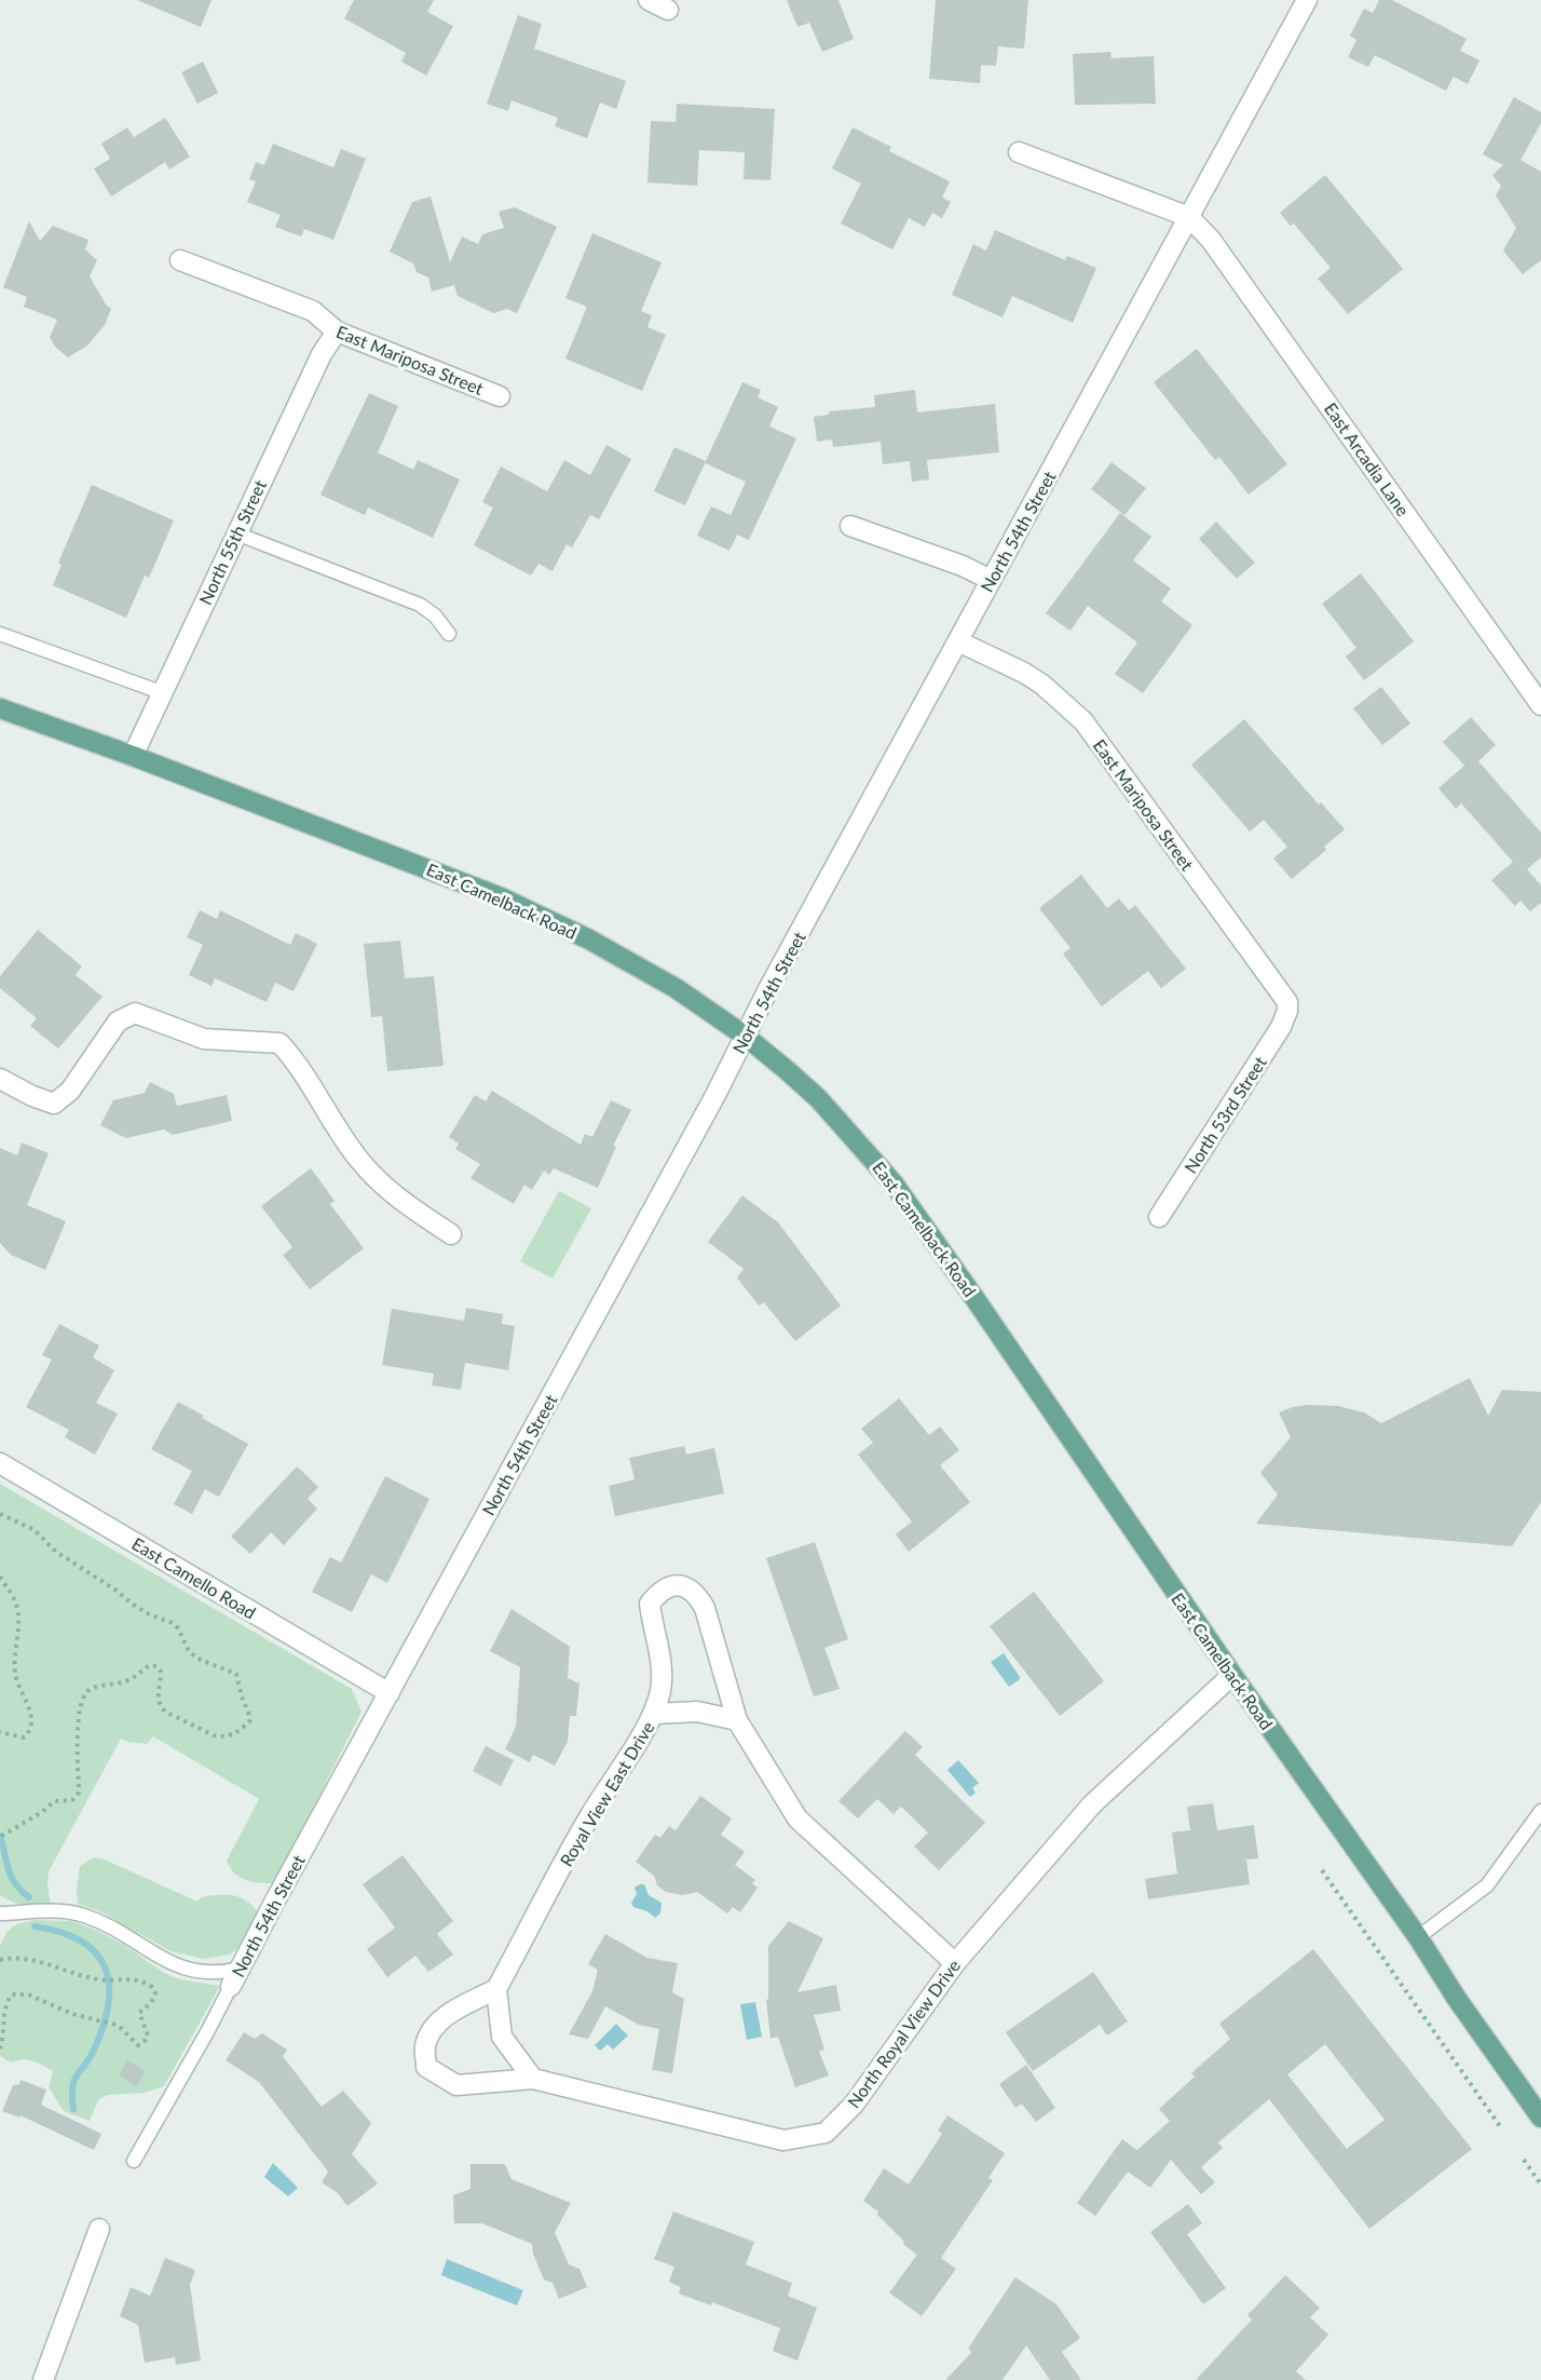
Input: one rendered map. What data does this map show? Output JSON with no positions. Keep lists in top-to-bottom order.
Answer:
{
  "streets": {
    "main road": ["East Camelback Road"],
    "street": [
      "East Mariposa Street",
      "East Arcadia Lane",
      "North 54th Street",
      "North 55th Street",
      "North 53rd Street",
      "East Camello Road",
      "Royal View East Drive",
      "North Royal View Drive"
    ]
  },
  "crossings": [
    ["East Mariposa Street", "North 54th Street"],
    ["East Mariposa Street", "North 55th Street"],
    ["East Mariposa Street", "North 53rd Street"],
    ["East Arcadia Lane", "North 54th Street"],
    ["North 54th Street", "East Camelback Road"],
    ["North 54th Street", "East Camello Road"],
    ["North 55th Street", "East Camelback Road"],
    ["East Camelback Road", "North Royal View Drive"],
    ["Royal View East Drive", "North Royal View Drive"]
  ]
}
